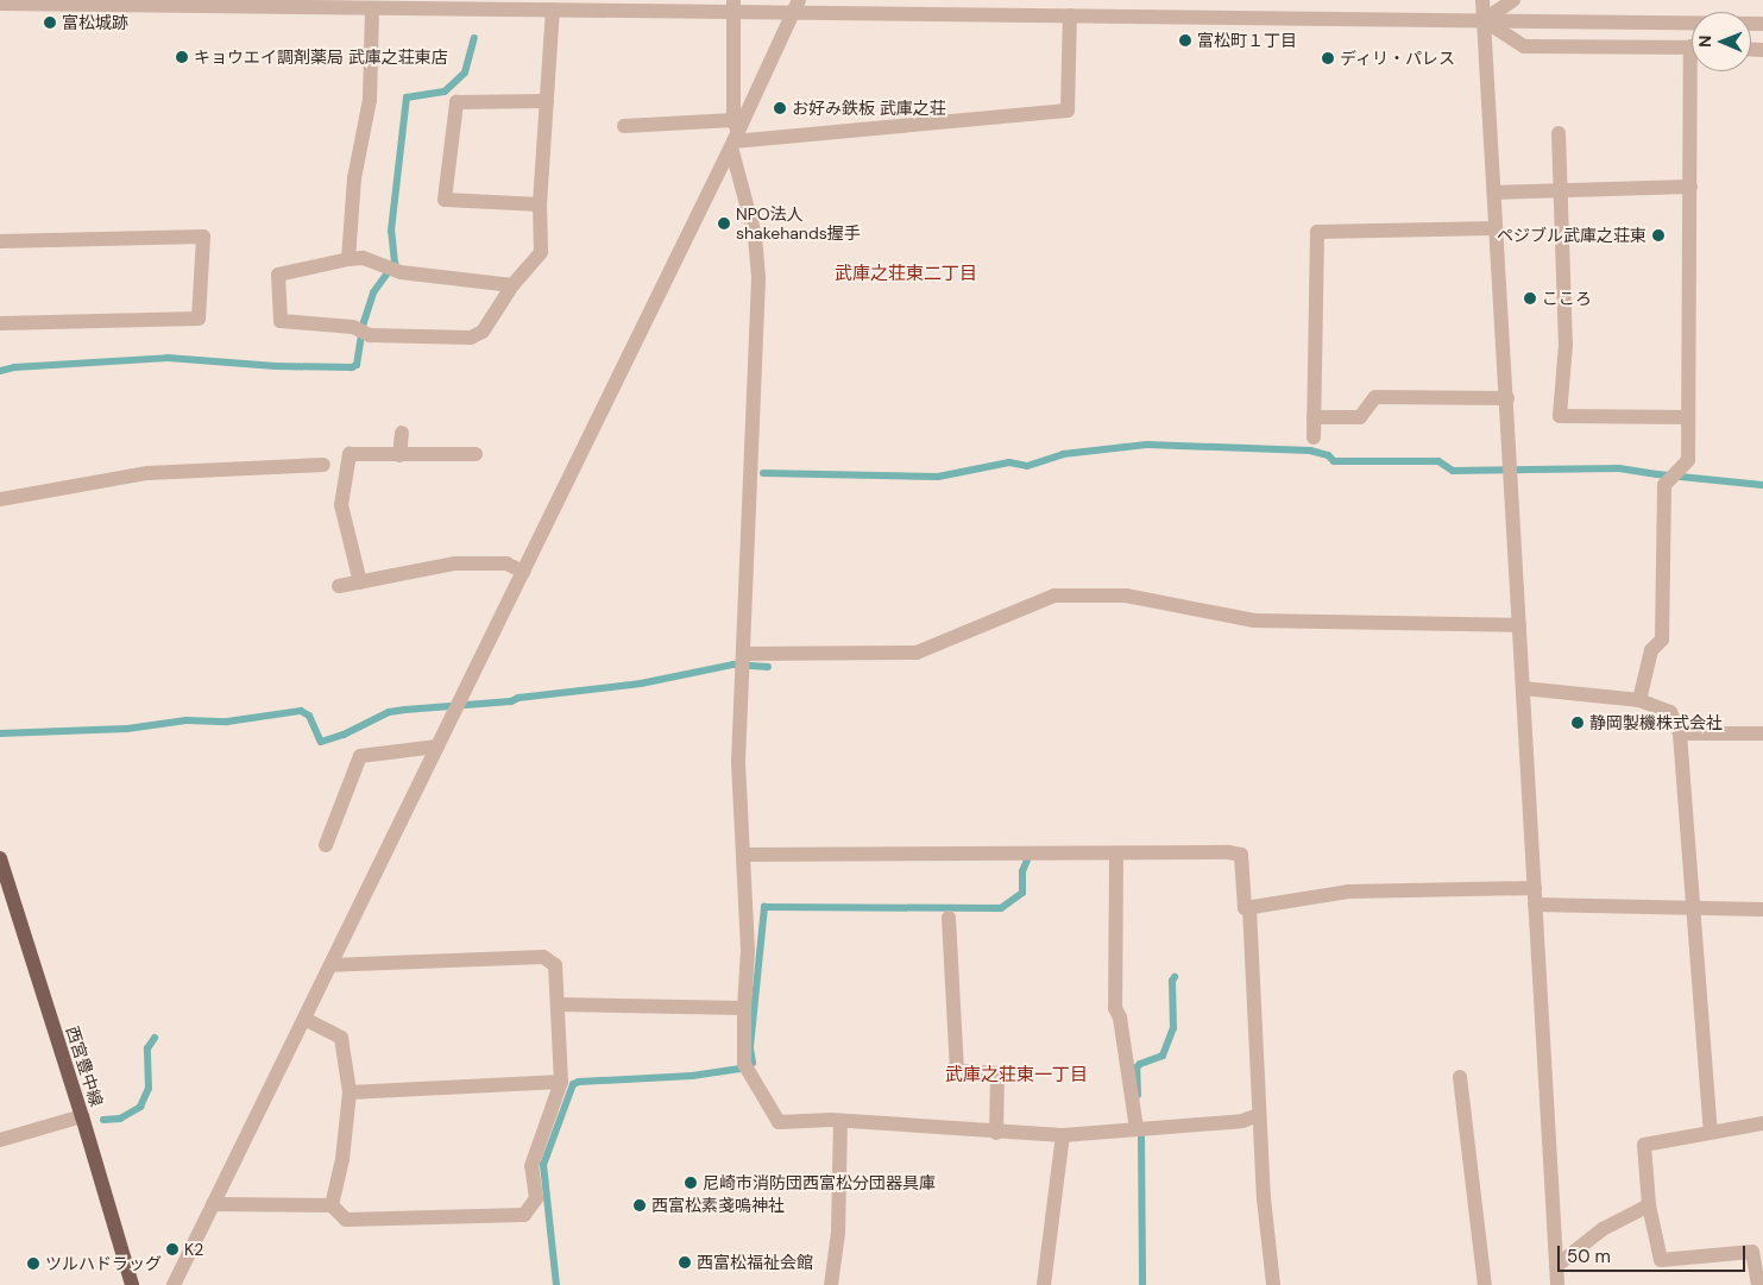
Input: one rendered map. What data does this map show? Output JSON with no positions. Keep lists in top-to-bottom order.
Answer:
{
  "streets": {
    "main road": ["西宮豊中線"]
  },
  "districts": ["武庫之荘東二丁目", "武庫之荘東一丁目"],
  "places": [
    "富松城跡",
    "富松町１丁目",
    "キョウエイ調剤薬局 武庫之荘東店",
    "ディリ・パレス",
    "お好み鉄板 武庫之荘",
    "NPO法人 shakehands握手",
    "ペジブル武庫之荘東",
    "こころ",
    "静岡製機株式会社",
    "尼崎市消防団西富松分団器具庫",
    "西富松素戔嗚神社",
    "K2",
    "西富松福祉会館",
    "ツルハドラッグ"
  ],
  "scale_bar": "50 m",
  "north": "left"
}
